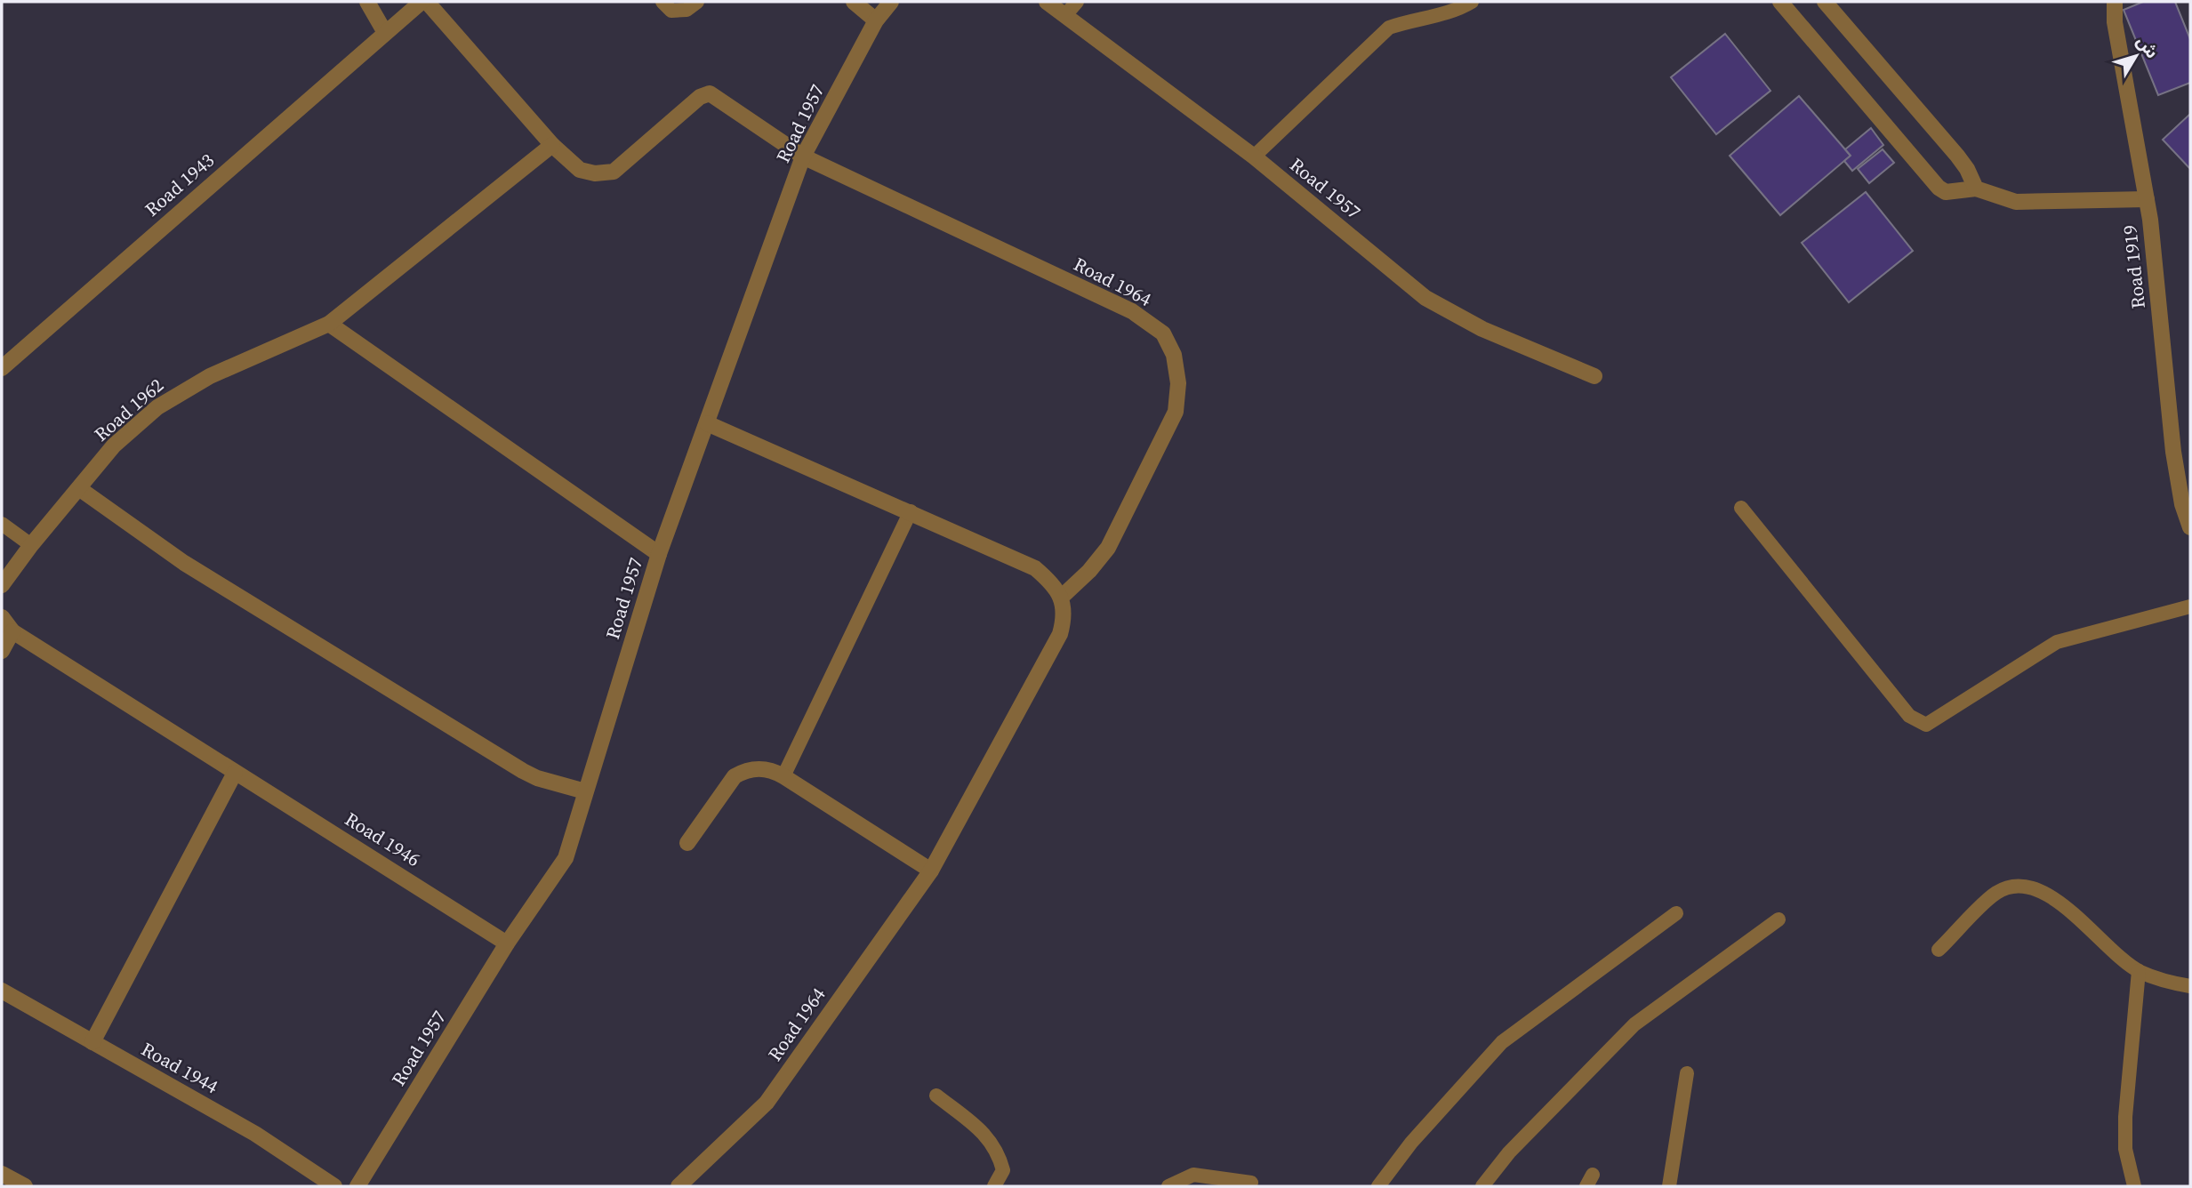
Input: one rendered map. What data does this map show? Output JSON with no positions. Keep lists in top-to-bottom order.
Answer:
{
  "streets": {
    "street": [
      "Road 1957",
      "Road 1943",
      "Road 1919",
      "Road 1964",
      "Road 1962",
      "Road 1946",
      "Road 1944"
    ]
  },
  "crossings": [
    ["Road 1957", "Road 1964"],
    ["Road 1957", "Road 1946"],
    ["Road 1964", "Road 1962"]
  ],
  "north": "top right"
}
